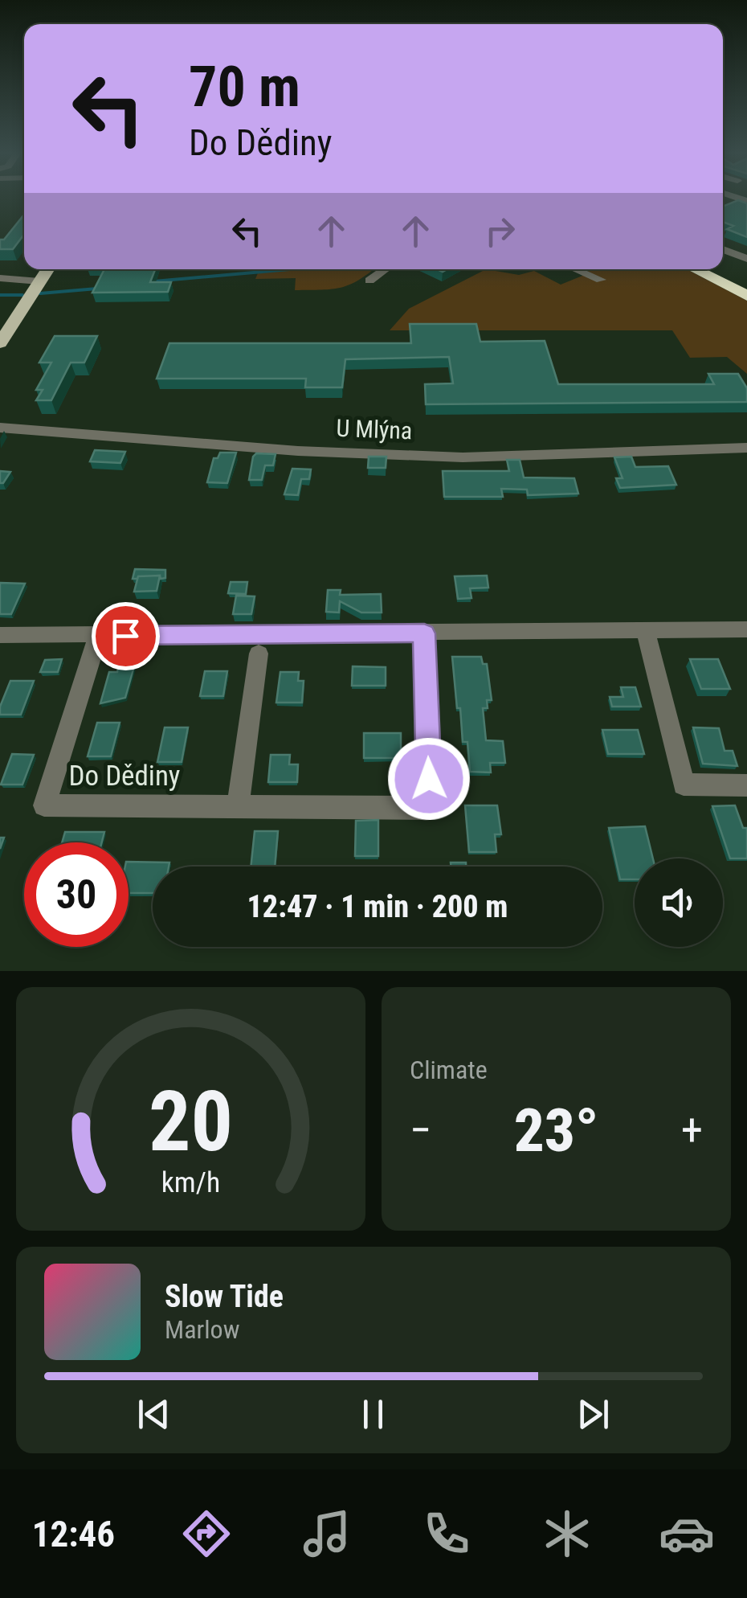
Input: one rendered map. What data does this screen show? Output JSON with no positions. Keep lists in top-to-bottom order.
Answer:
{
  "streets": {
    "street": ["U Mlýna", "Do Dědiny"]
  },
  "page": {
    "turn": ["70 m", "Do Dědiny"],
    "limit": "30",
    "trip": "12:47 · 1 min · 200 m",
    "tile": "Climate",
    "heat": ["−", "23°", "+"],
    "song": ["Slow Tide", "Marlow"],
    "tabs": "12:46",
    "gauge": ["20", "km/h"]
  }
}
